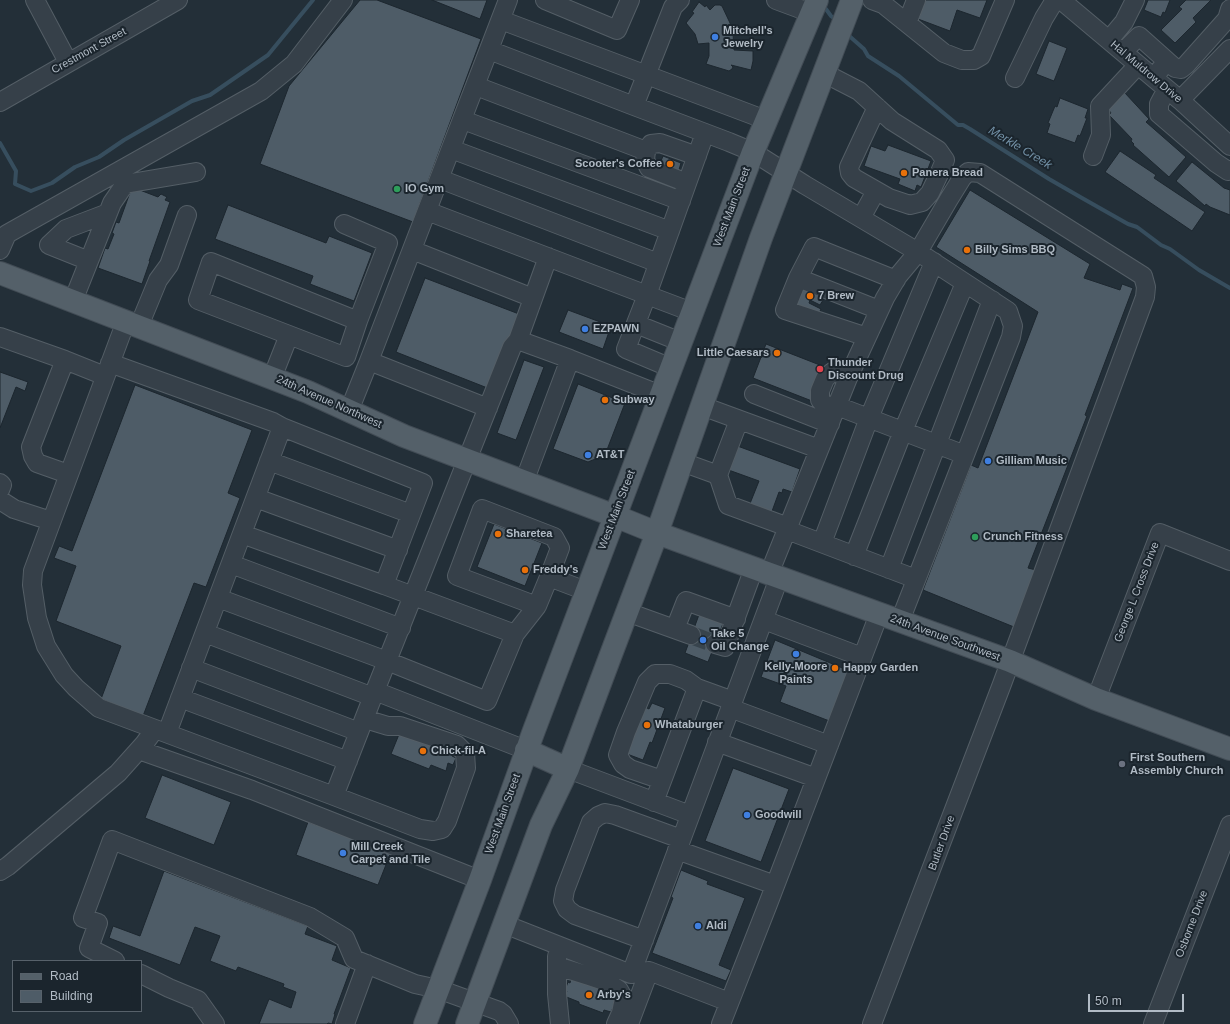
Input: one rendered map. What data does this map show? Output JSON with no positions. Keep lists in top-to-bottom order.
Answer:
{
  "streets": {
    "main road": ["West Main Street", "24th Avenue Northwest", "24th Avenue Southwest"],
    "street": [
      "Crestmont Street",
      "Hal Muldrow Drive",
      "George L Cross Drive",
      "Butler Drive",
      "Osborne Drive"
    ]
  },
  "crossings": [
    ["West Main Street", "24th Avenue Northwest"],
    ["24th Avenue Northwest", "24th Avenue Southwest"],
    ["George L Cross Drive", "24th Avenue Southwest"],
    ["24th Avenue Southwest", "Butler Drive"]
  ],
  "water": ["Merkle Creek"],
  "places": [
    "Mitchell's Jewelry",
    "Scooter's Coffee",
    "Panera Bread",
    "IO Gym",
    "Billy Sims BBQ",
    "7 Brew",
    "EZPAWN",
    "Little Caesars",
    "Thunder Discount Drug",
    "Subway",
    "AT&T",
    "Gilliam Music",
    "Sharetea",
    "Crunch Fitness",
    "Freddy's",
    "Take 5 Oil Change",
    "Kelly-Moore Paints",
    "Happy Garden",
    "Whataburger",
    "Chick-fil-A",
    "First Southern Assembly Church",
    "Goodwill",
    "Mill Creek Carpet and Tile",
    "Aldi",
    "Arby's"
  ],
  "legend": ["Road", "Building"],
  "scale_bar": "50 m"
}
